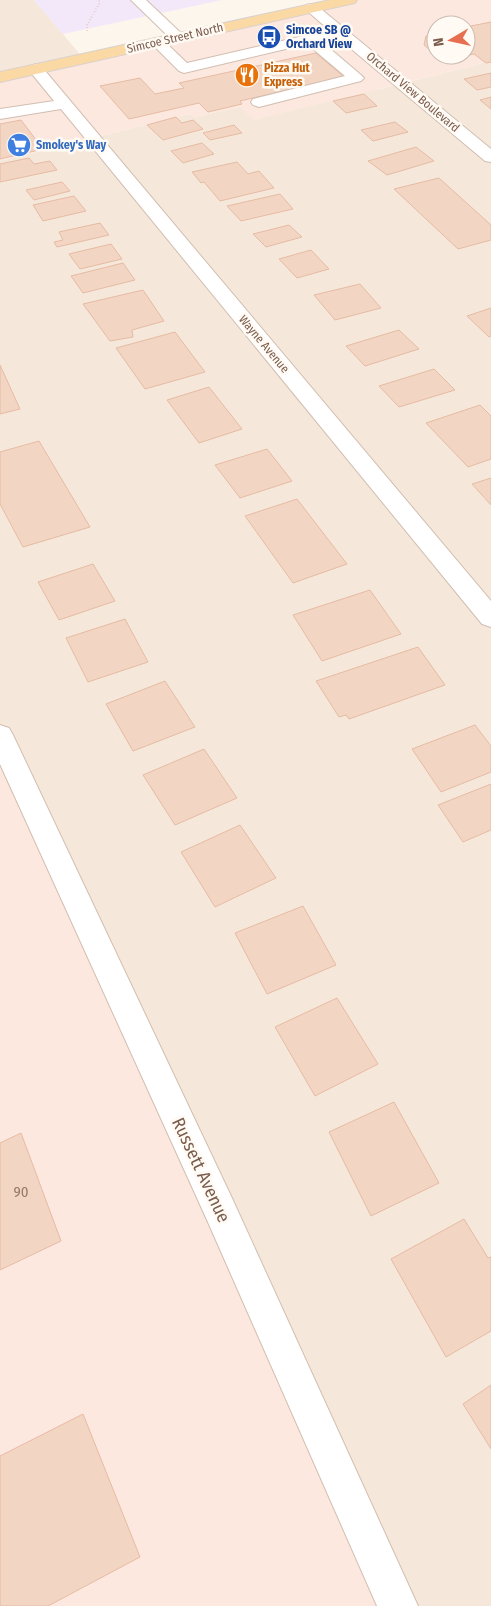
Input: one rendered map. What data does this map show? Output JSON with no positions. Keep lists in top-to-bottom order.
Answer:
{
  "streets": {
    "main road": ["Simcoe Street North"],
    "street": ["Orchard View Boulevard", "Wayne Avenue", "Russett Avenue"]
  },
  "crossings": [
    ["Simcoe Street North", "Orchard View Boulevard"],
    ["Simcoe Street North", "Wayne Avenue"]
  ],
  "places": {
    "bus stop": ["Simcoe SB @ Orchard View"],
    "restaurant": ["Pizza Hut Express"],
    "supermarket": ["Smokey's Way"]
  },
  "house_numbers": ["90"],
  "north": "left"
}
